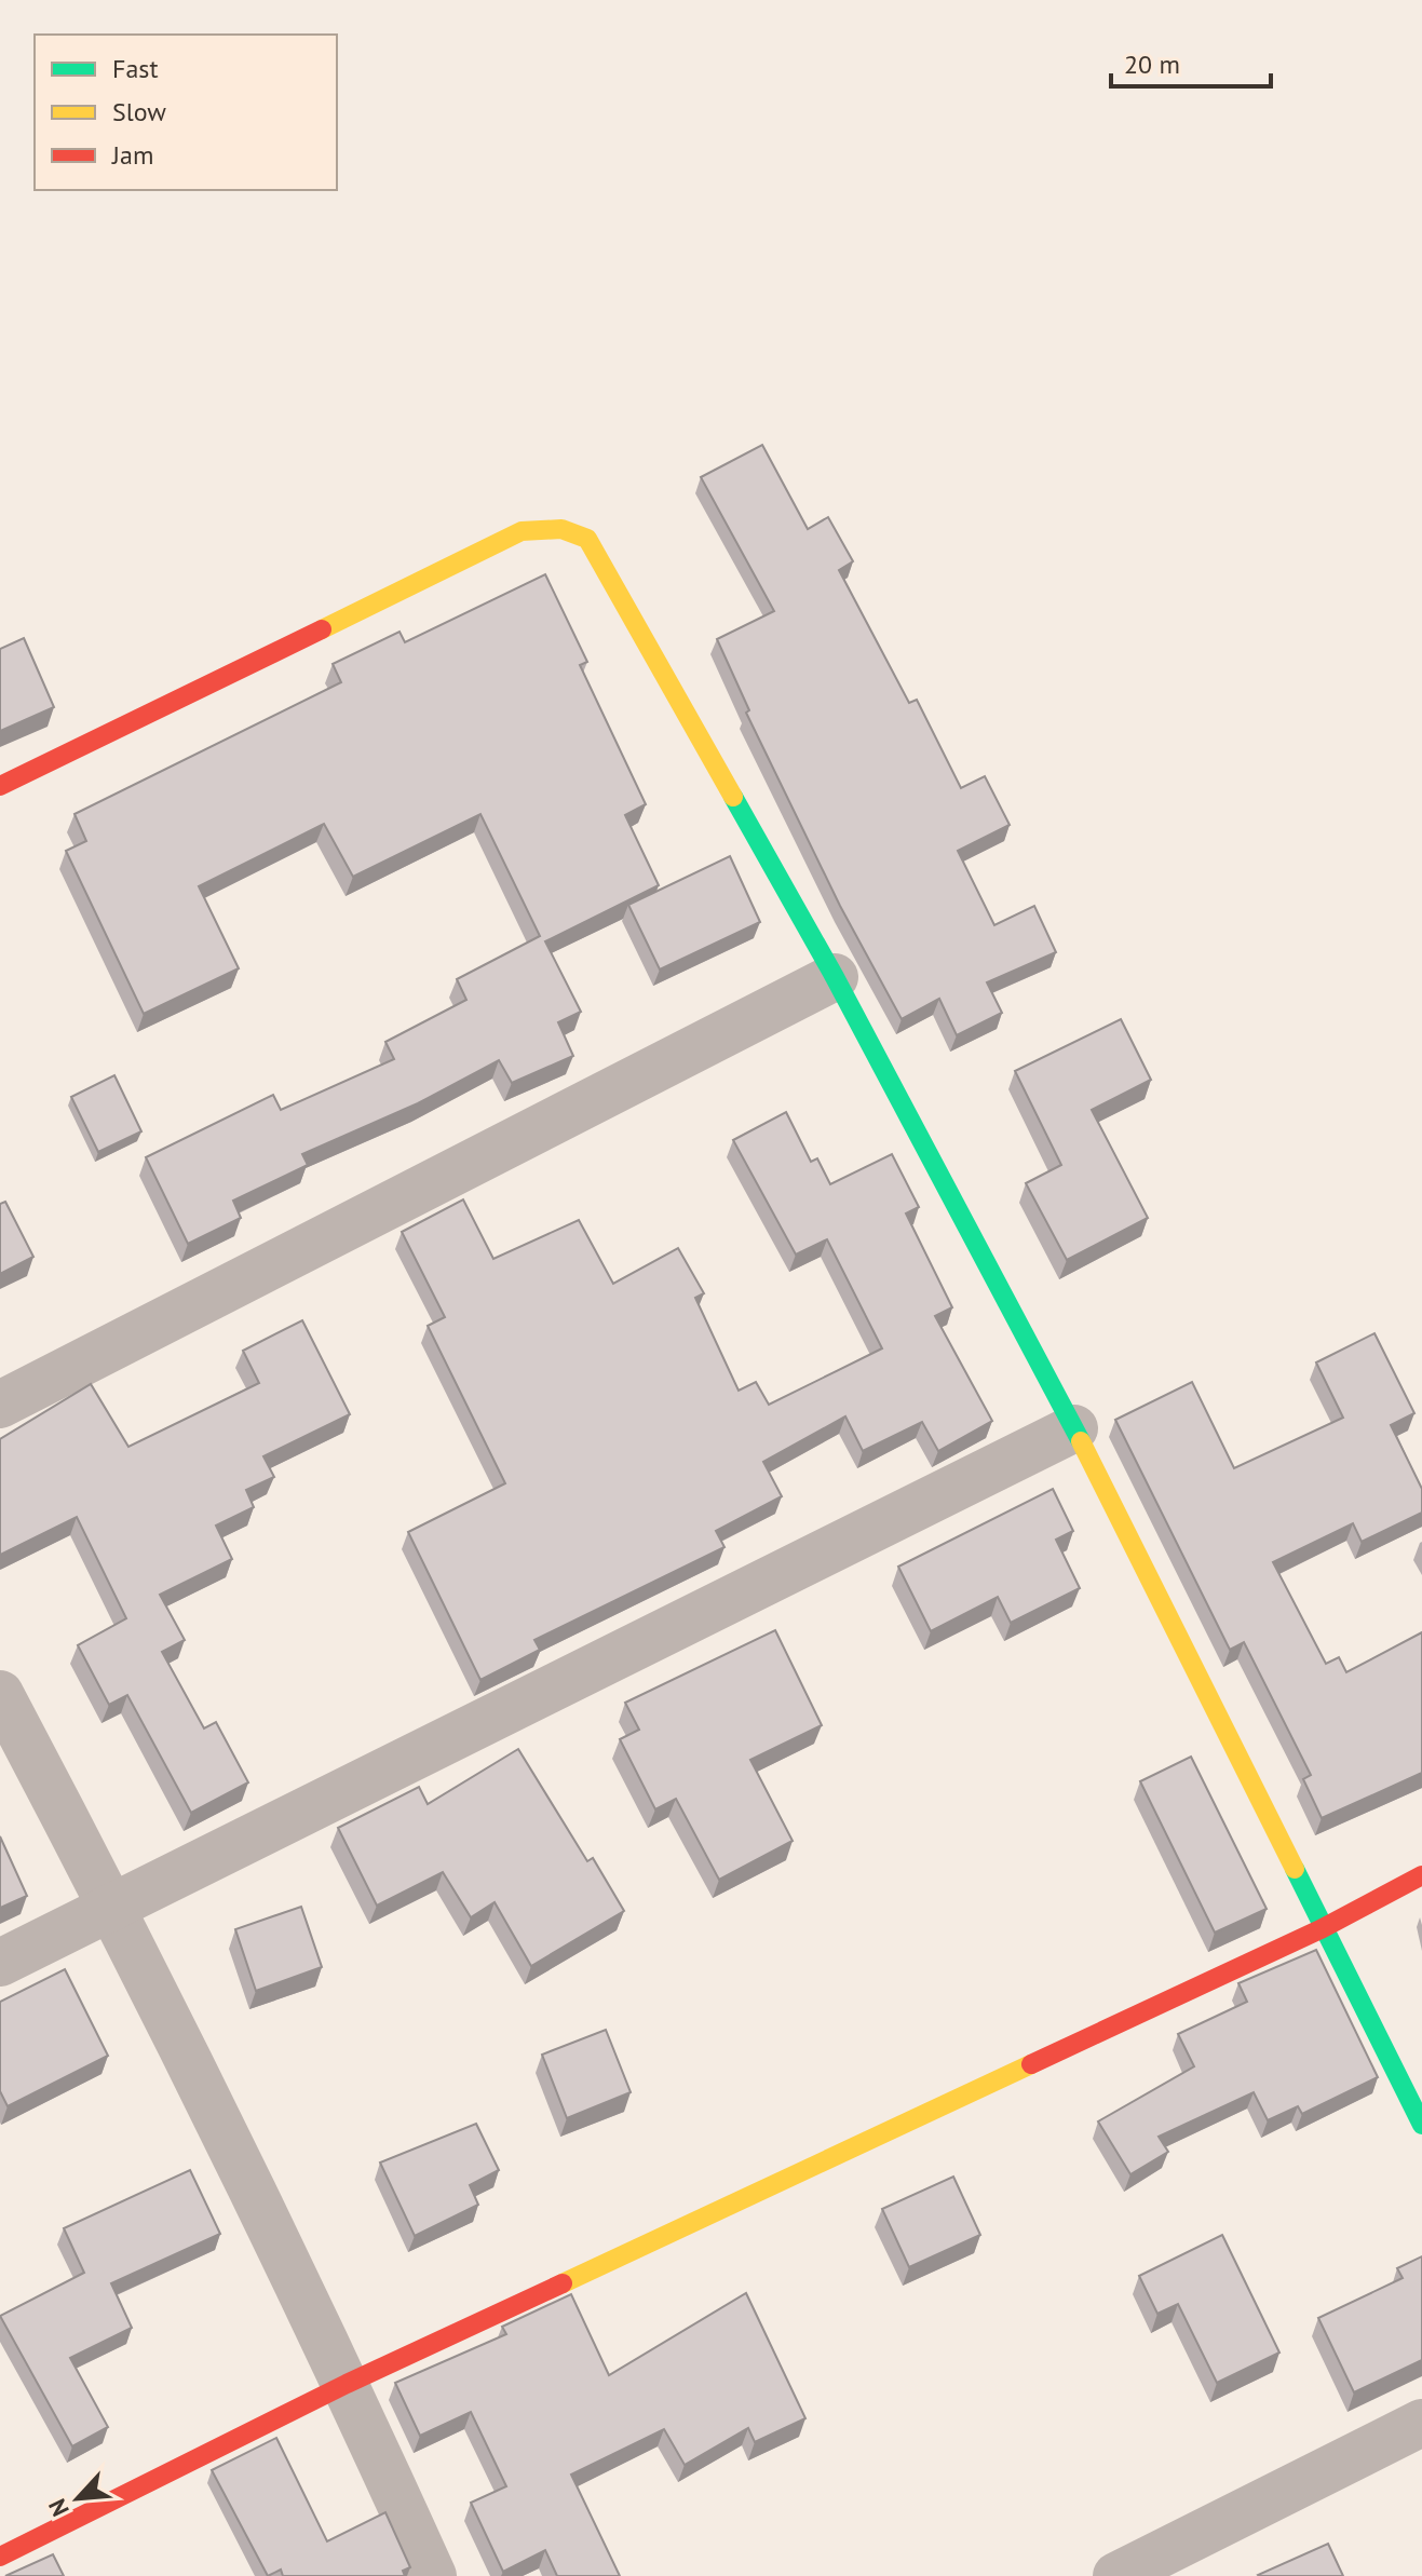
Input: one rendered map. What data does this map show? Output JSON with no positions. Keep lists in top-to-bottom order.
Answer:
{
  "legend": ["Fast", "Slow", "Jam"],
  "scale_bar": "20 m",
  "north": "bottom left"
}
